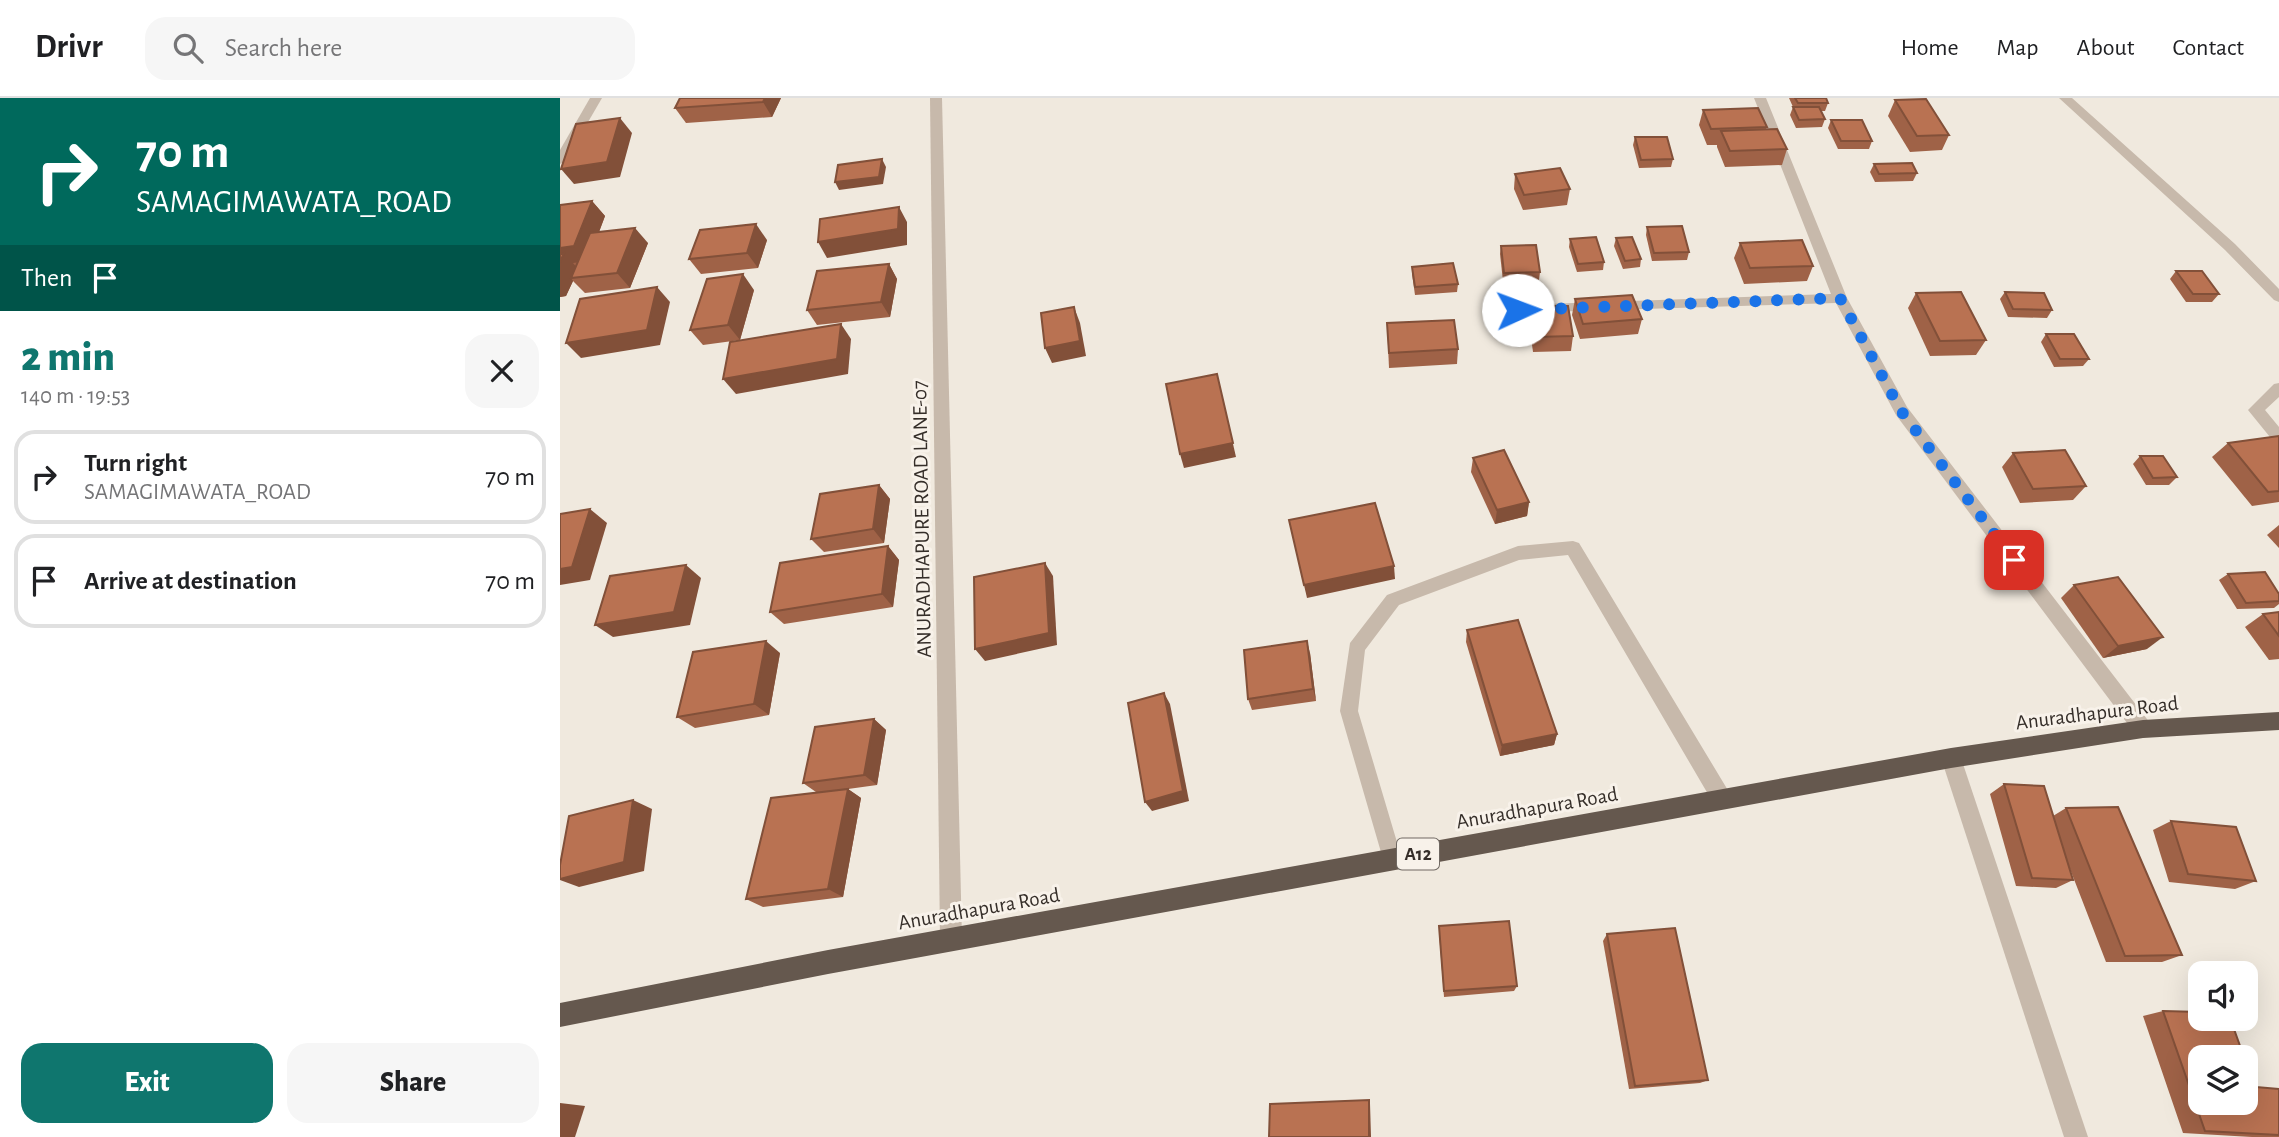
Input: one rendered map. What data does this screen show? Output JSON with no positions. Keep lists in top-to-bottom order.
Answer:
{
  "streets": {
    "highway": ["Anuradhapura Road", "A12"],
    "street": ["ANURADHAPURE ROAD LANE-07"]
  },
  "crossings": [
    ["ANURADHAPURE ROAD LANE-07", "Anuradhapura Road"]
  ],
  "page": {
    "header": "Drivr",
    "search": "Search here",
    "nav": [
      "Home",
      "Map",
      "About",
      "Contact"
    ],
    "turn": ["70 m", "SAMAGIMAWATA_ROAD"],
    "then": "Then",
    "heading": ["2 min", "140 m · 19:53"],
    "list": [
      {
        "name": "Turn right",
        "note": "SAMAGIMAWATA_ROAD",
        "value": "70 m"
      },
      {
        "name": "Arrive at destination",
        "value": "70 m"
      }
    ],
    "buttons": ["Exit", "Share"]
  }
}
